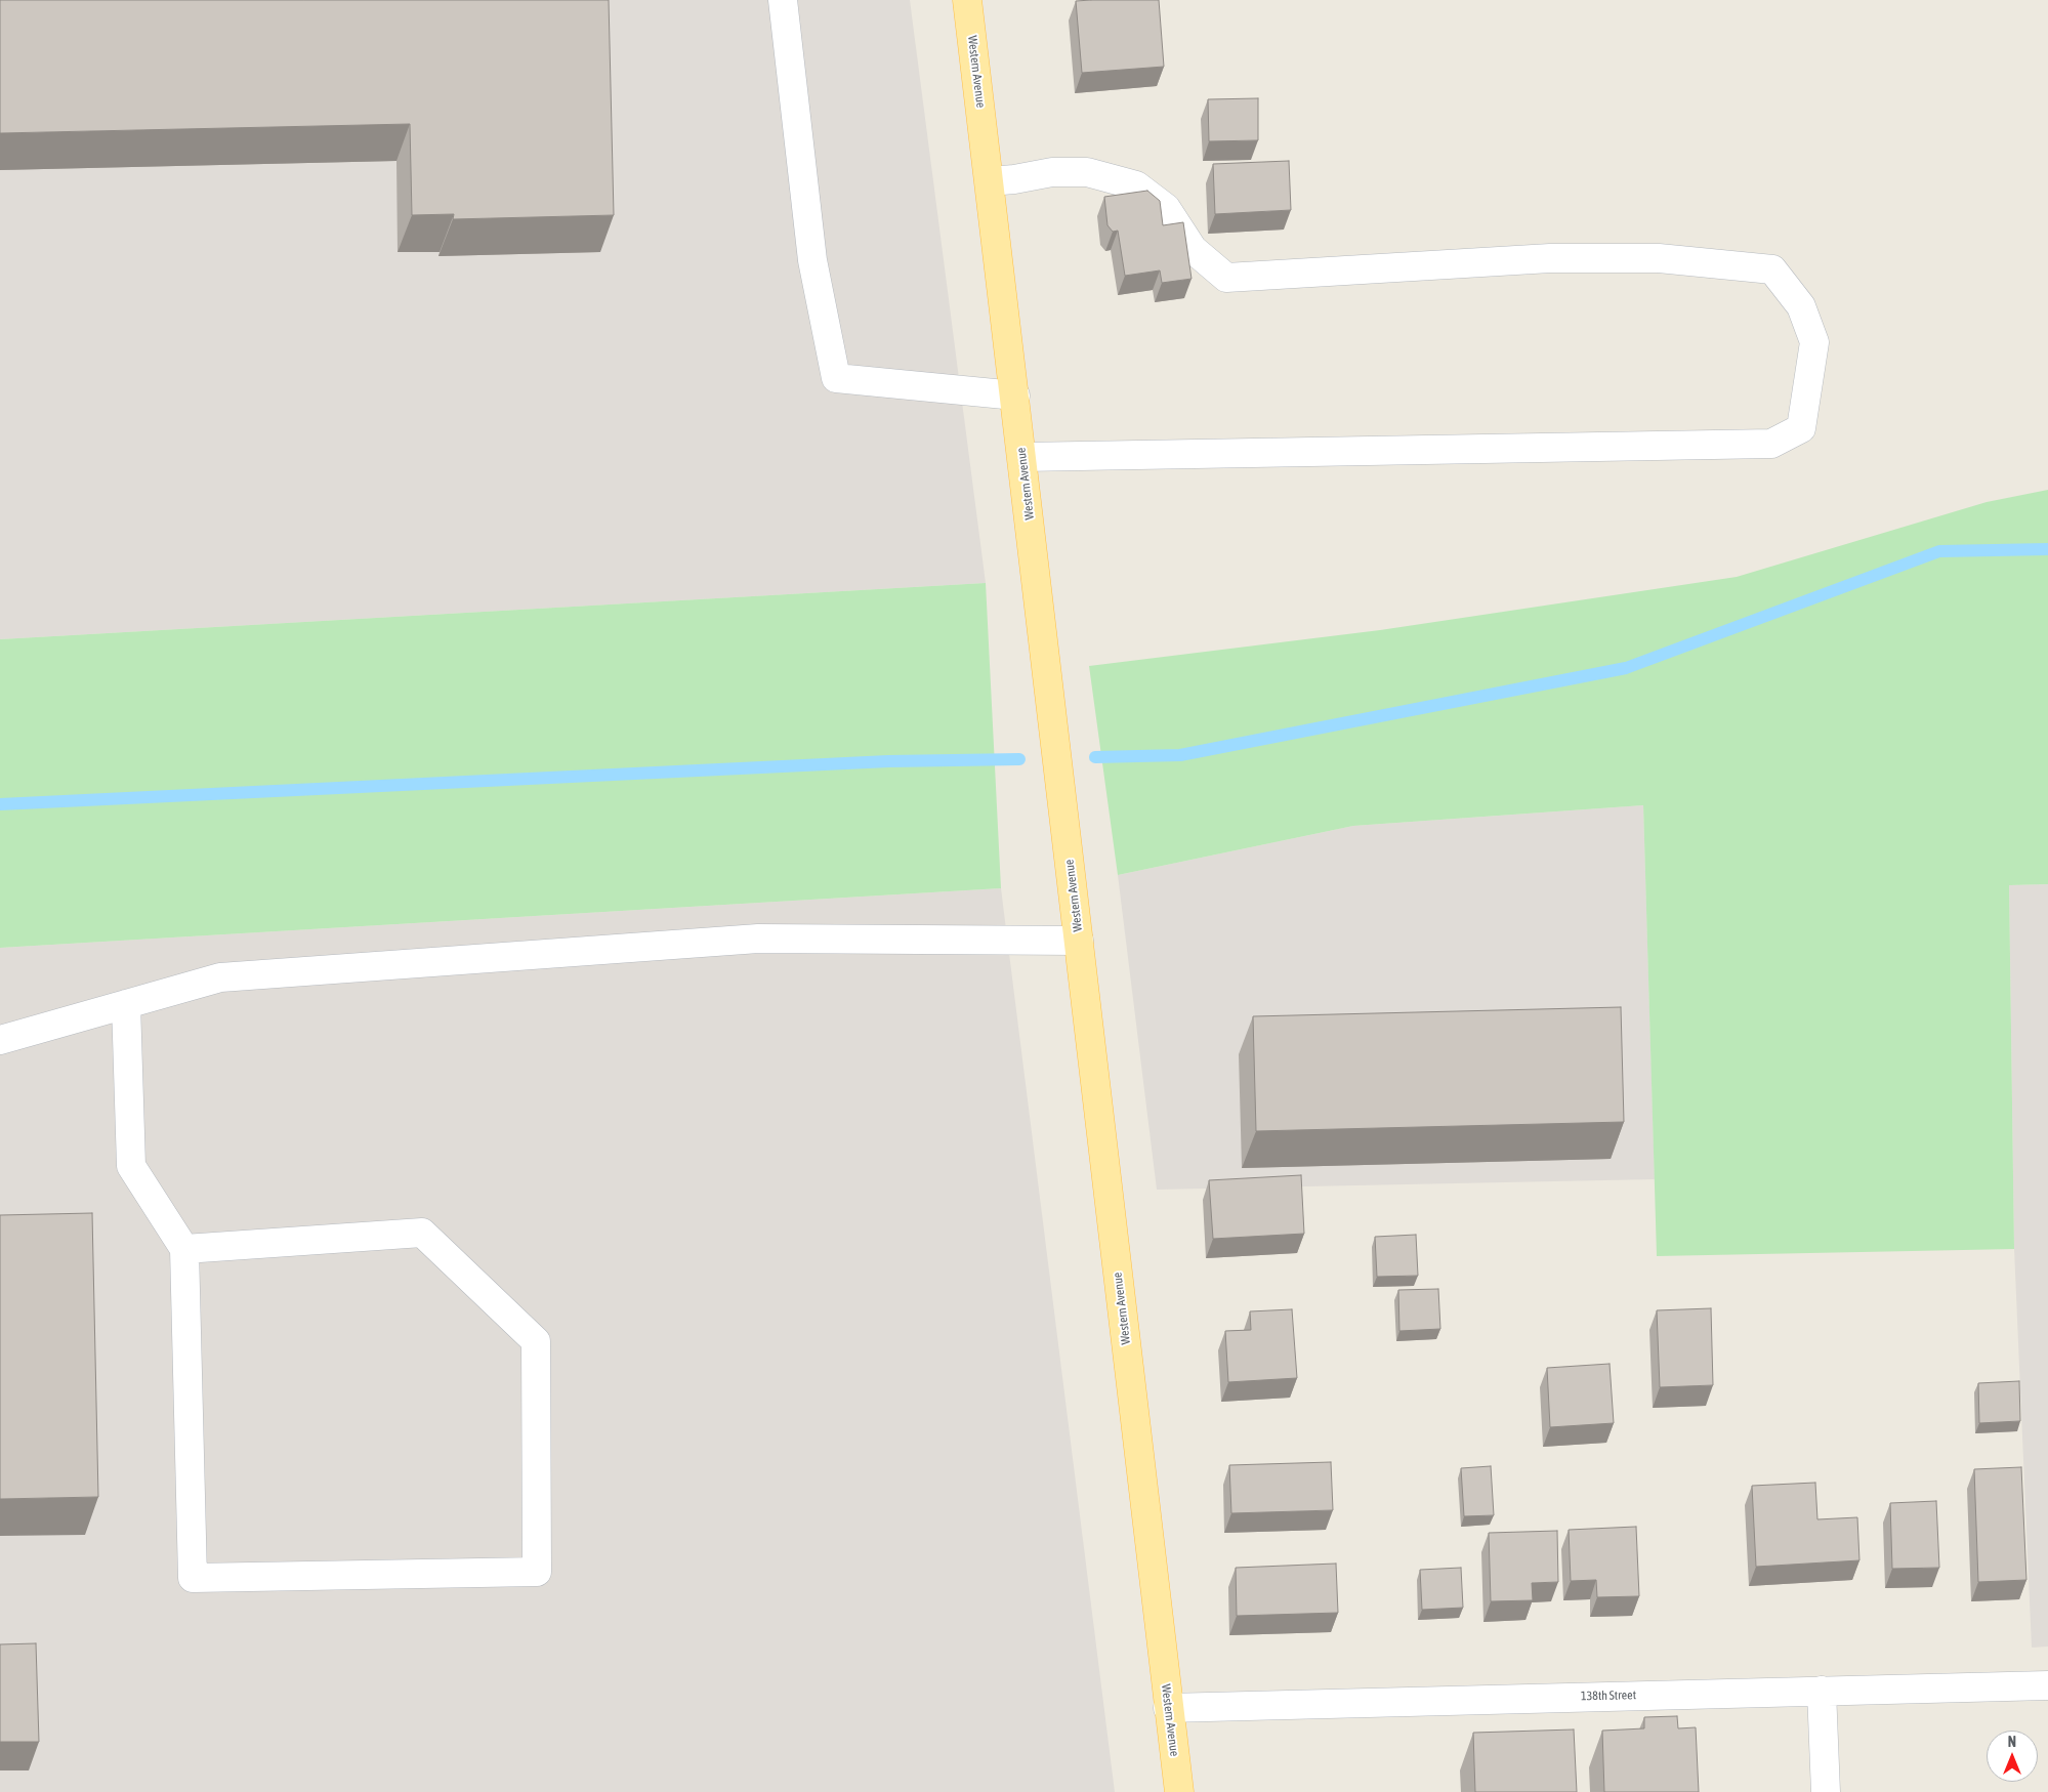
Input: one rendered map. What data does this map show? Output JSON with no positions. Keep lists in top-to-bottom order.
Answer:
{
  "streets": {
    "main road": ["Western Avenue"],
    "street": ["138th Street"]
  },
  "crossings": [
    ["Western Avenue", "138th Street"]
  ],
  "north": "top"
}
